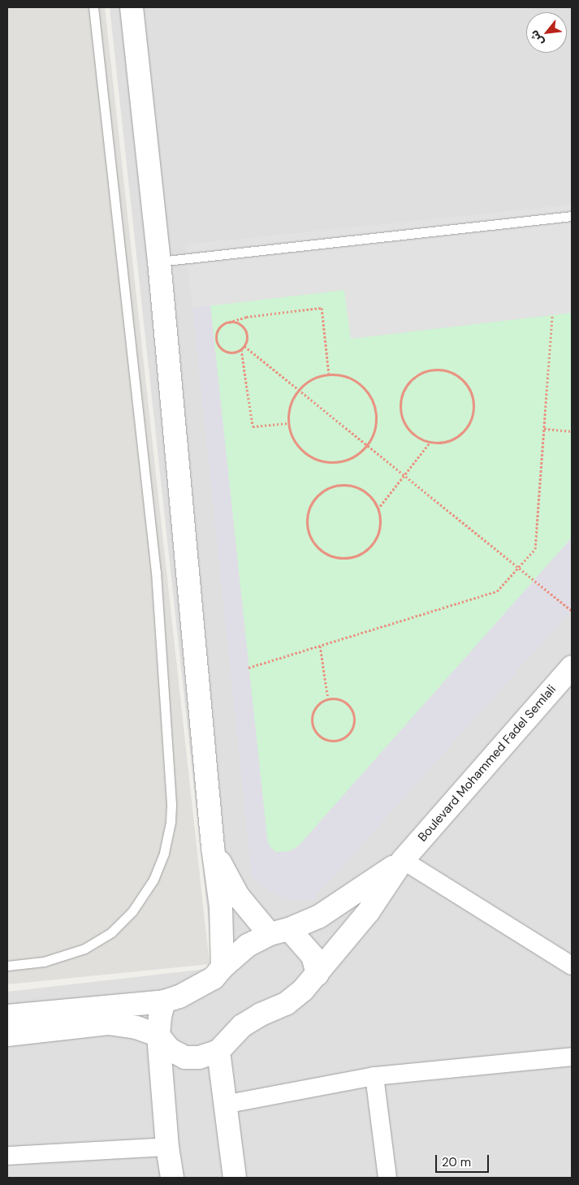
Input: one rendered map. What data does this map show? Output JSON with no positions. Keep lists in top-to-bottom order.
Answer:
{
  "streets": {
    "street": ["Boulevard Mohammed Fadel Semlali"]
  },
  "scale_bar": "20 m",
  "north": "bottom left"
}
